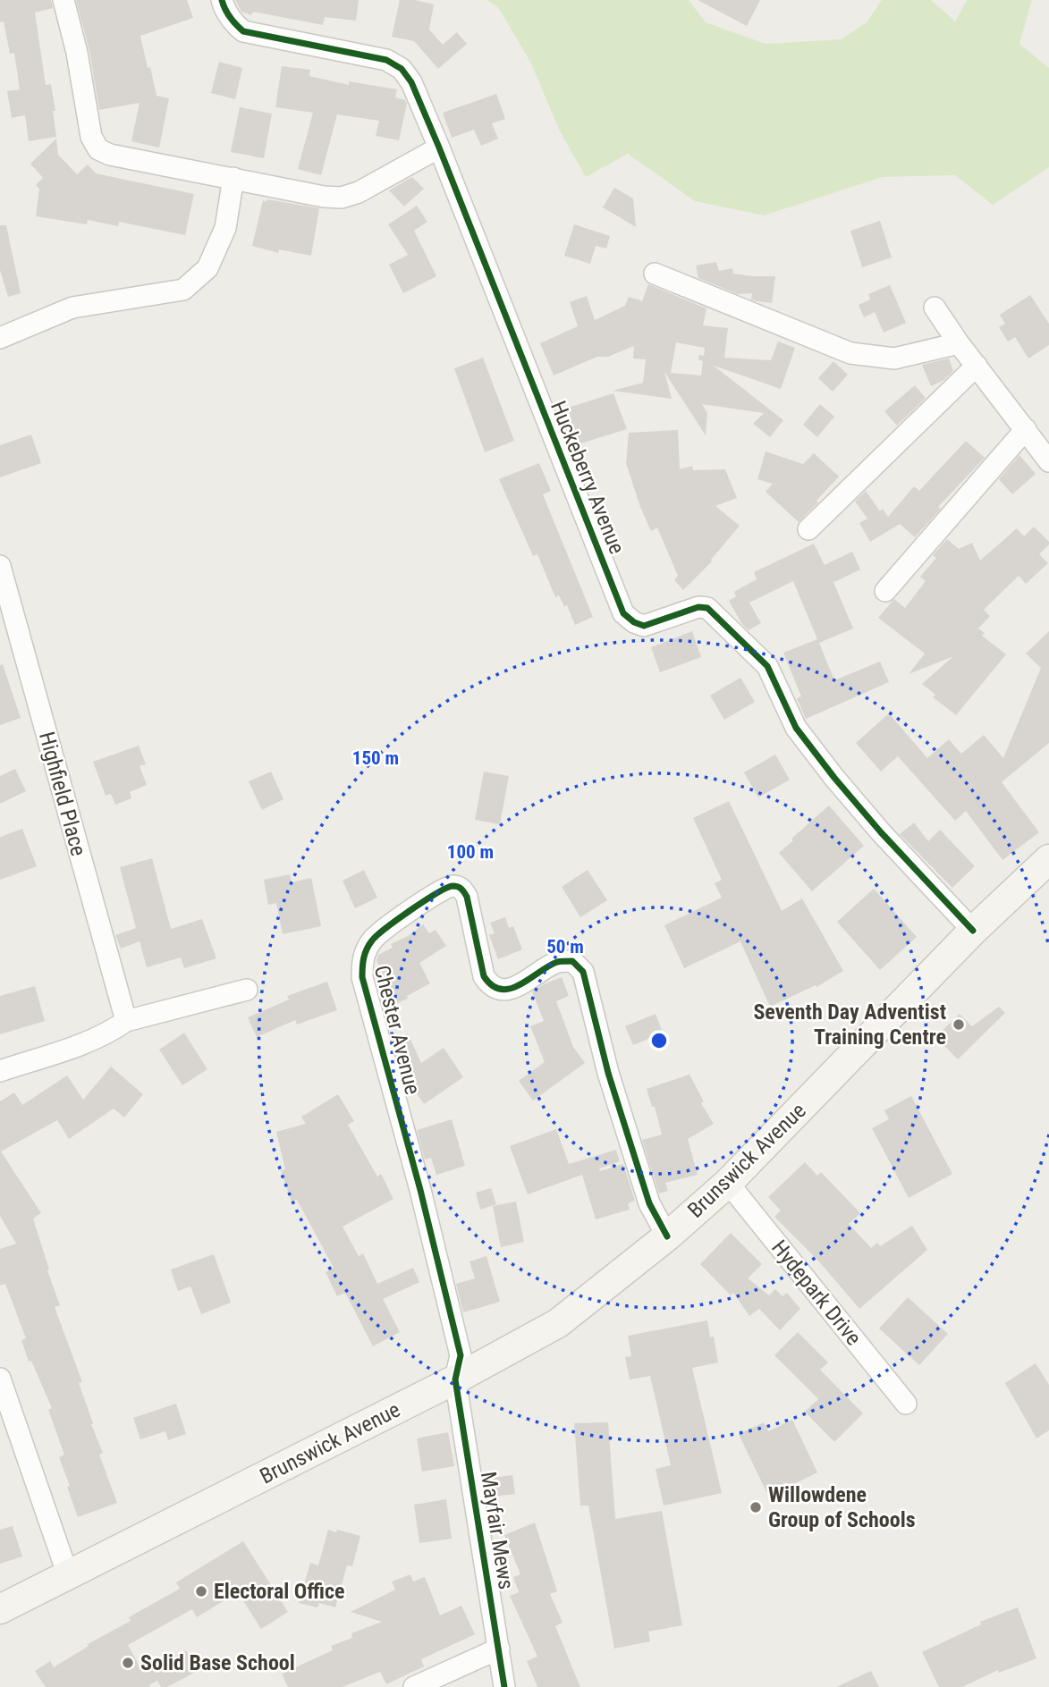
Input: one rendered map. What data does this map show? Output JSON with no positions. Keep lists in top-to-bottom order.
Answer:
{
  "streets": {
    "main road": ["Brunswick Avenue"],
    "street": [
      "Huckeberry Avenue",
      "Highfield Place",
      "Chester Avenue",
      "Hydepark Drive",
      "Mayfair Mews"
    ]
  },
  "crossings": [
    ["Huckeberry Avenue", "Brunswick Avenue"],
    ["Chester Avenue", "Brunswick Avenue"],
    ["Chester Avenue", "Mayfair Mews"],
    ["Brunswick Avenue", "Hydepark Drive"],
    ["Brunswick Avenue", "Mayfair Mews"]
  ],
  "places": [
    "Seventh Day Adventist Training Centre",
    "Willowdene Group of Schools",
    "Electoral Office",
    "Solid Base School"
  ],
  "rings": ["150 m", "100 m", "50 m"]
}
